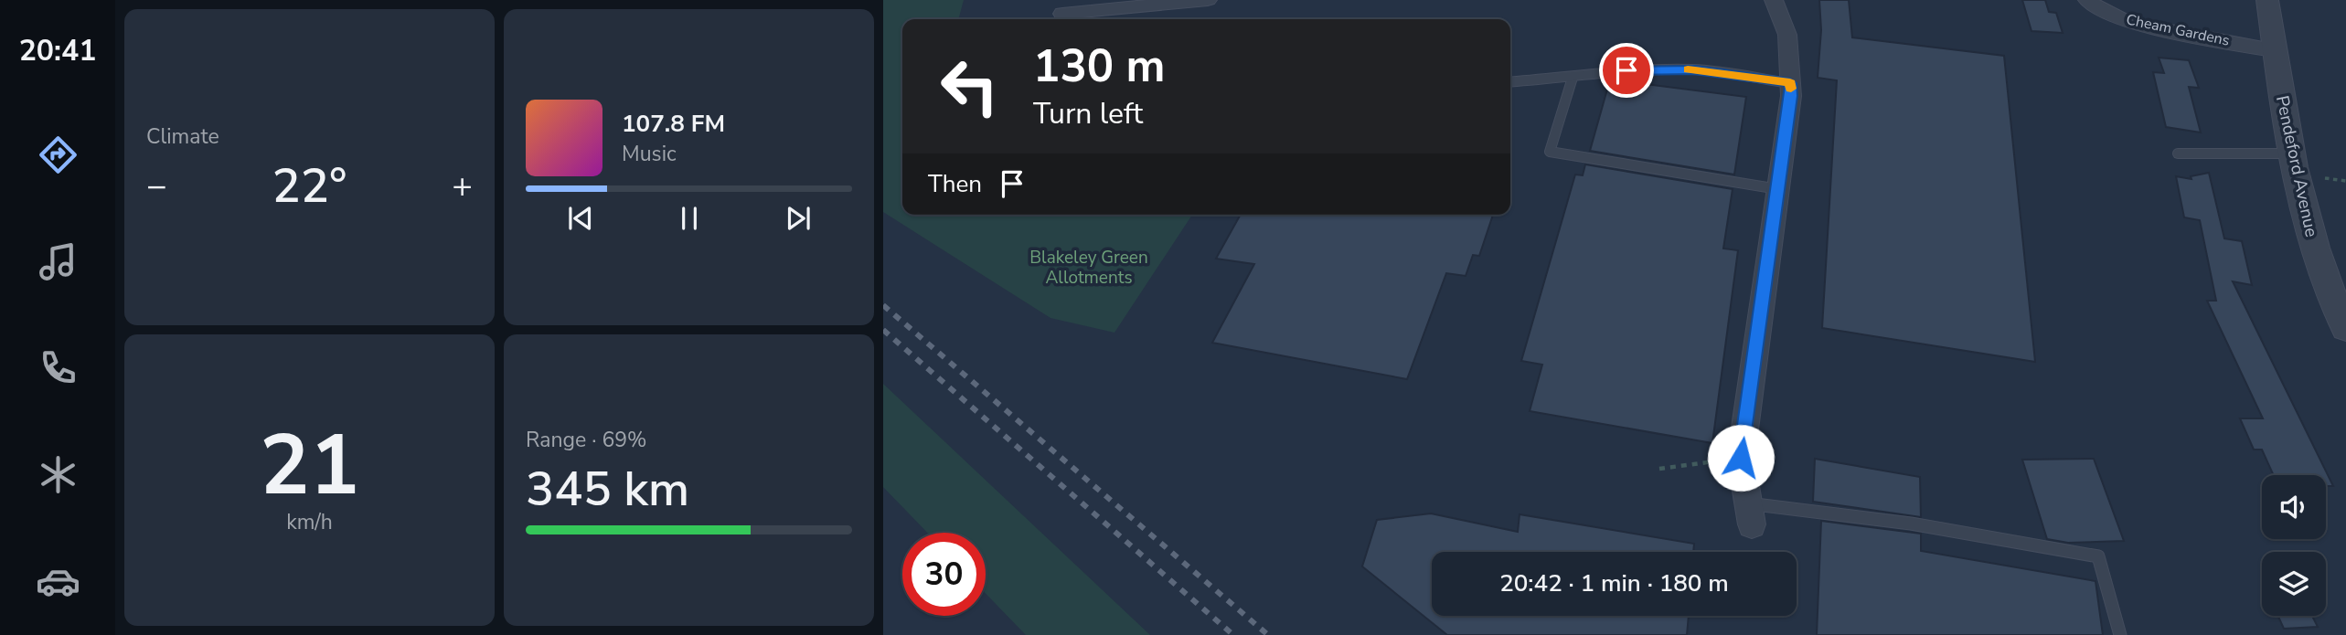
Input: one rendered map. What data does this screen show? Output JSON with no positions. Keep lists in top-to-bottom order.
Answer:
{
  "streets": {
    "street": ["Cheam Gardens", "Pendeford Avenue"]
  },
  "crossings": [
    ["Cheam Gardens", "Pendeford Avenue"]
  ],
  "parks": ["Blakeley Green Allotments"],
  "page": {
    "tabs": "20:41",
    "tile": [
      "Climate",
      ["21", "km/h"],
      ["Range · 69%", "345 km"]
    ],
    "turn": ["130 m", "Turn left"],
    "song": ["107.8 FM", "Music"],
    "then": "Then",
    "heat": ["−", "22°", "+"],
    "limit": "30",
    "trip": "20:42 · 1 min · 180 m"
  }
}
